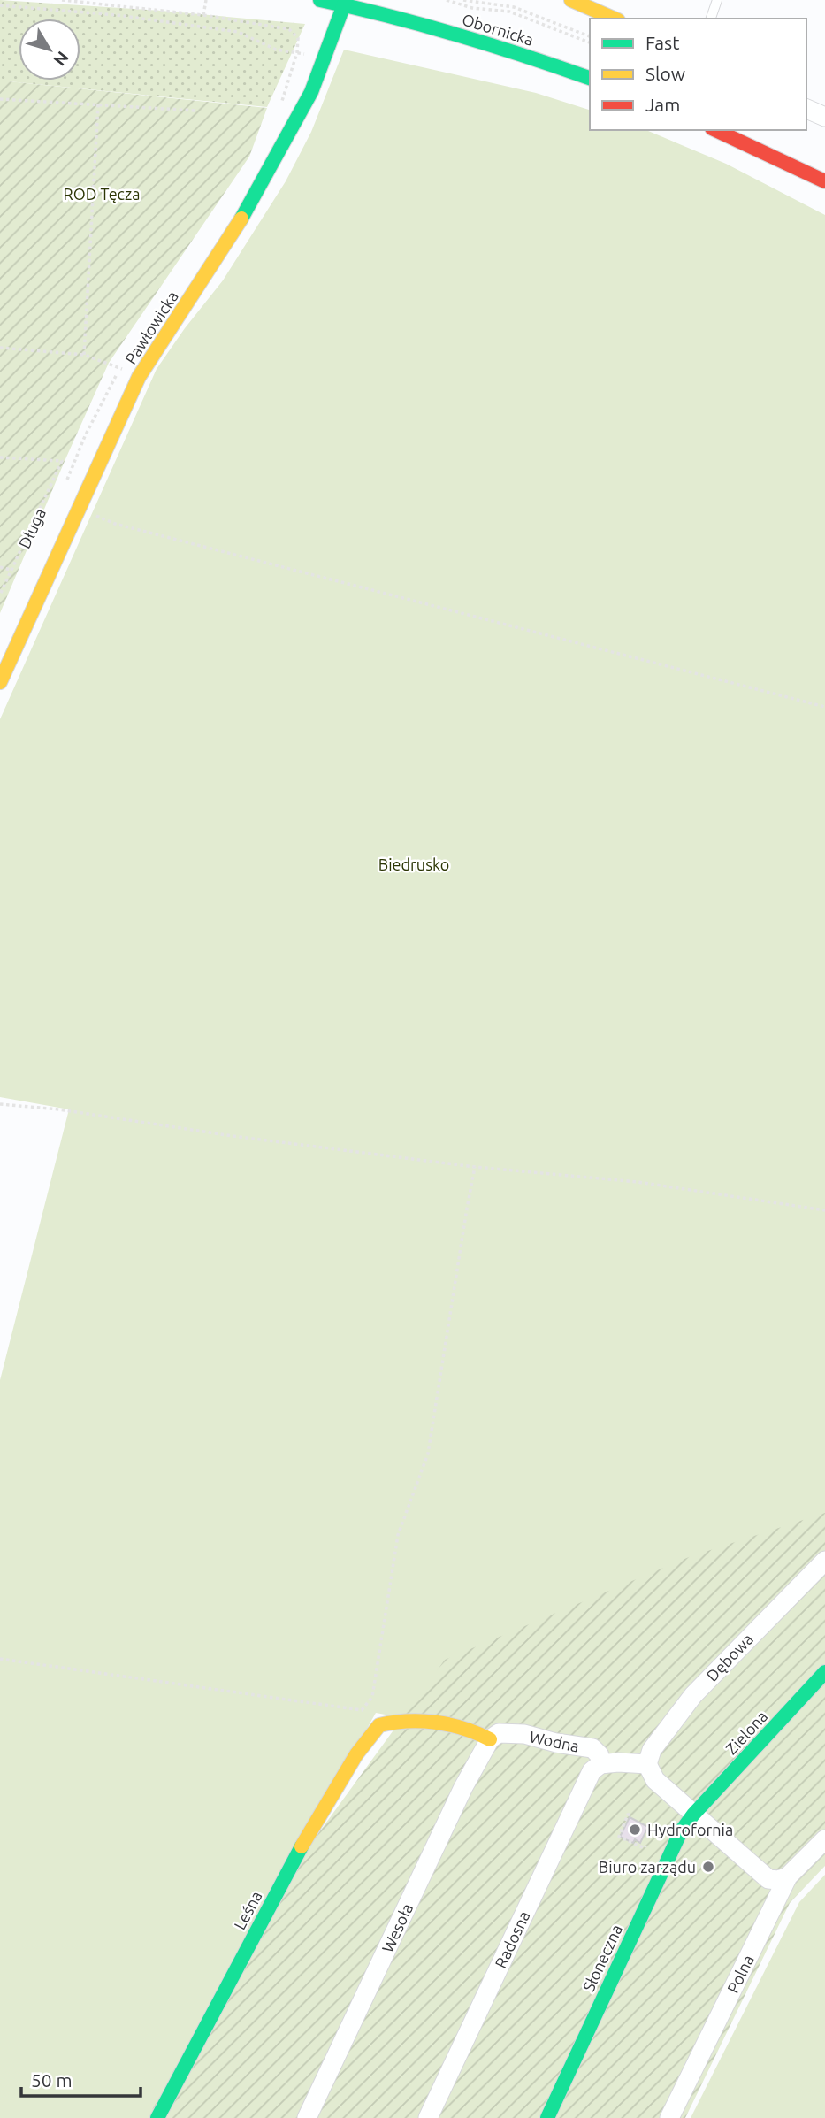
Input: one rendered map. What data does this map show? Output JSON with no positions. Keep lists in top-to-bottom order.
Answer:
{
  "streets": {
    "street": [
      "Obornicka",
      "Pawłowicka",
      "Dębowa",
      "Zielona",
      "Wodna",
      "Leśna",
      "Wesoła",
      "Radosna",
      "Słoneczna",
      "Polna"
    ],
    "path": ["Długa"]
  },
  "crossings": [
    ["Obornicka", "Pawłowicka"],
    ["Zielona", "Słoneczna"],
    ["Wodna", "Leśna"],
    ["Wodna", "Wesoła"],
    ["Wodna", "Radosna"],
    ["Leśna", "Wesoła"]
  ],
  "parks": ["ROD Tęcza", "Biedrusko"],
  "places": ["Hydrofornia", "Biuro zarządu"],
  "legend": ["Fast", "Slow", "Jam"],
  "scale_bar": "50 m",
  "north": "bottom right"
}
